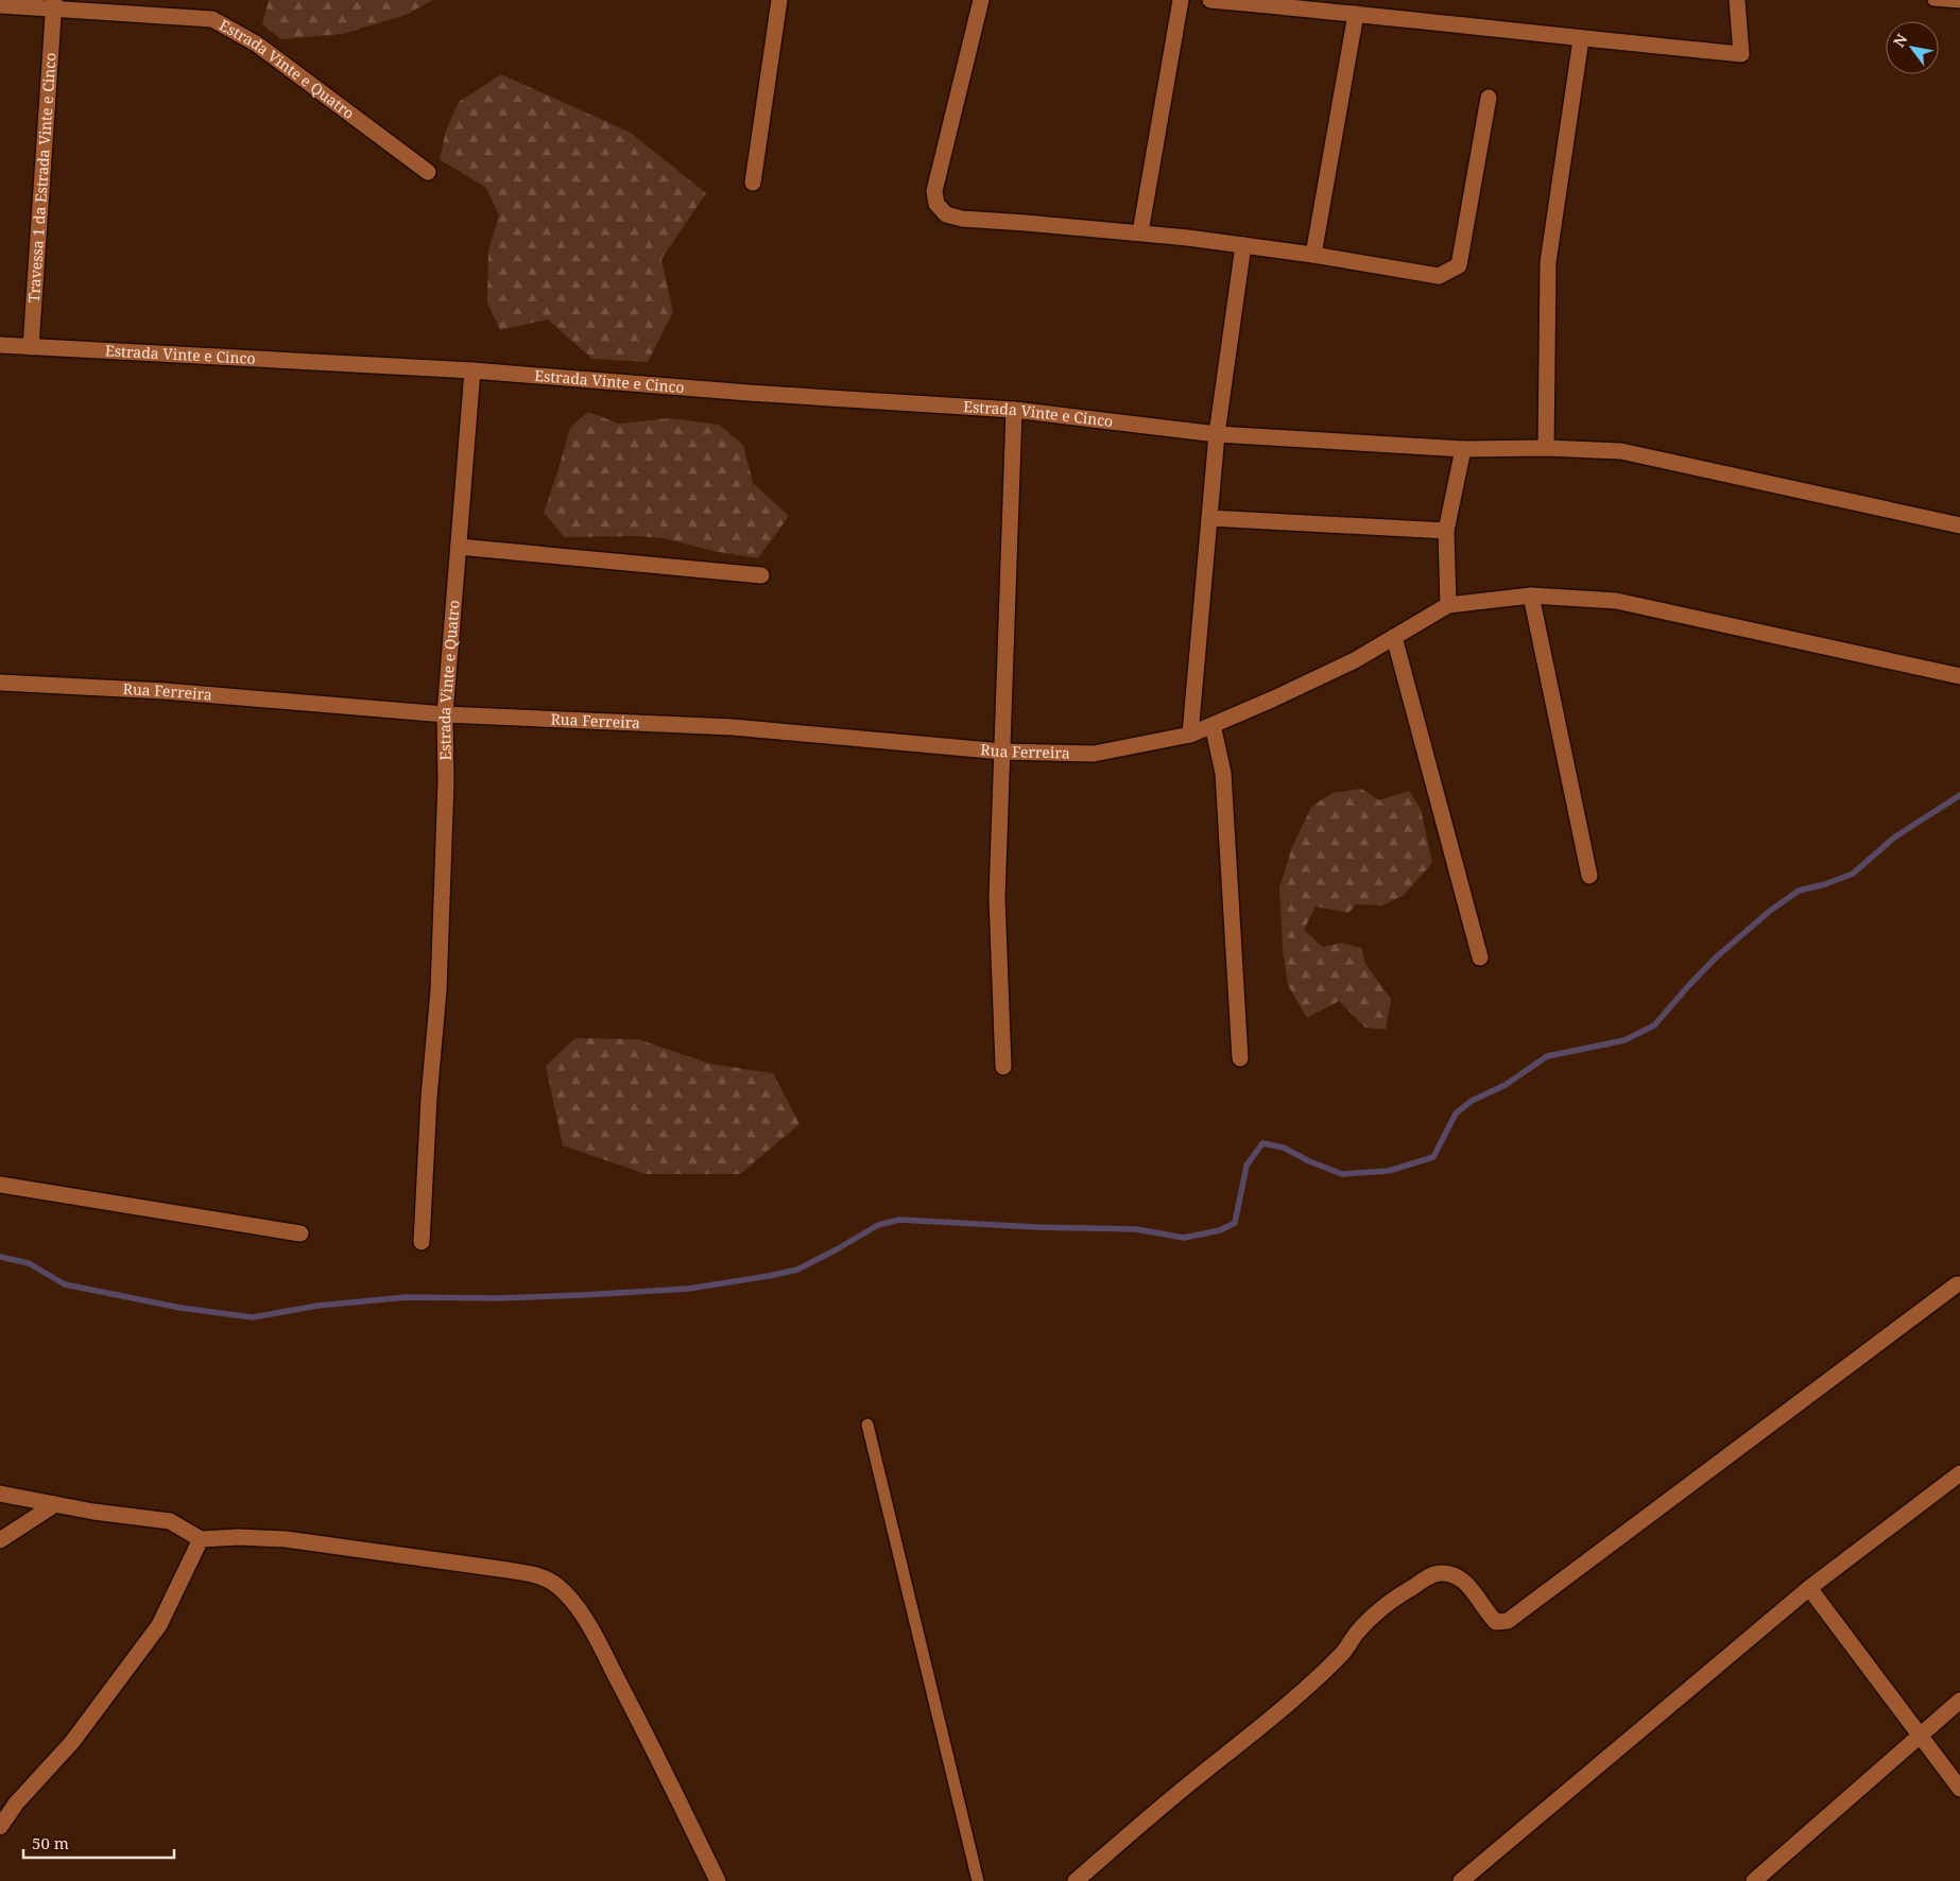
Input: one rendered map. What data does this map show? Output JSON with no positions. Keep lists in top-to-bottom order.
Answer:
{
  "streets": {
    "street": [
      "Estrada Vinte e Quatro",
      "Travessa 1 da Estrada Vinte e Cinco",
      "Estrada Vinte e Cinco",
      "Rua Ferreira"
    ]
  },
  "crossings": [
    ["Estrada Vinte e Quatro", "Travessa 1 da Estrada Vinte e Cinco"],
    ["Estrada Vinte e Quatro", "Estrada Vinte e Cinco"],
    ["Estrada Vinte e Quatro", "Rua Ferreira"],
    ["Travessa 1 da Estrada Vinte e Cinco", "Estrada Vinte e Cinco"]
  ],
  "scale_bar": "50 m",
  "north": "top left"
}
